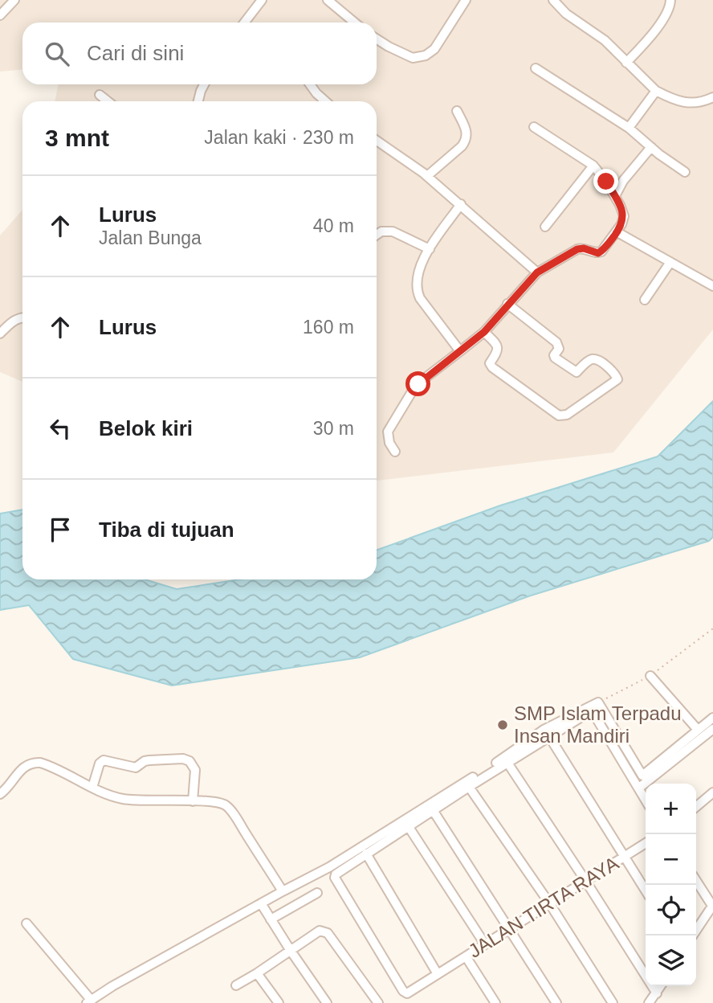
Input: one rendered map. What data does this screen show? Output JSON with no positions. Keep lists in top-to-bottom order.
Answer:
{
  "streets": {
    "street": ["JALAN TIRTA RAYA"]
  },
  "places": ["SMP Islam Terpadu Insan Mandiri"],
  "page": {
    "search": "Cari di sini",
    "heading": ["3 mnt", "Jalan kaki · 230 m"],
    "list": [
      ["Lurus", "Jalan Bunga", "40 m"],
      ["Lurus", "160 m"],
      ["Belok kiri", "30 m"],
      "Tiba di tujuan"
    ],
    "map_buttons": ["+", "−"]
  }
}
